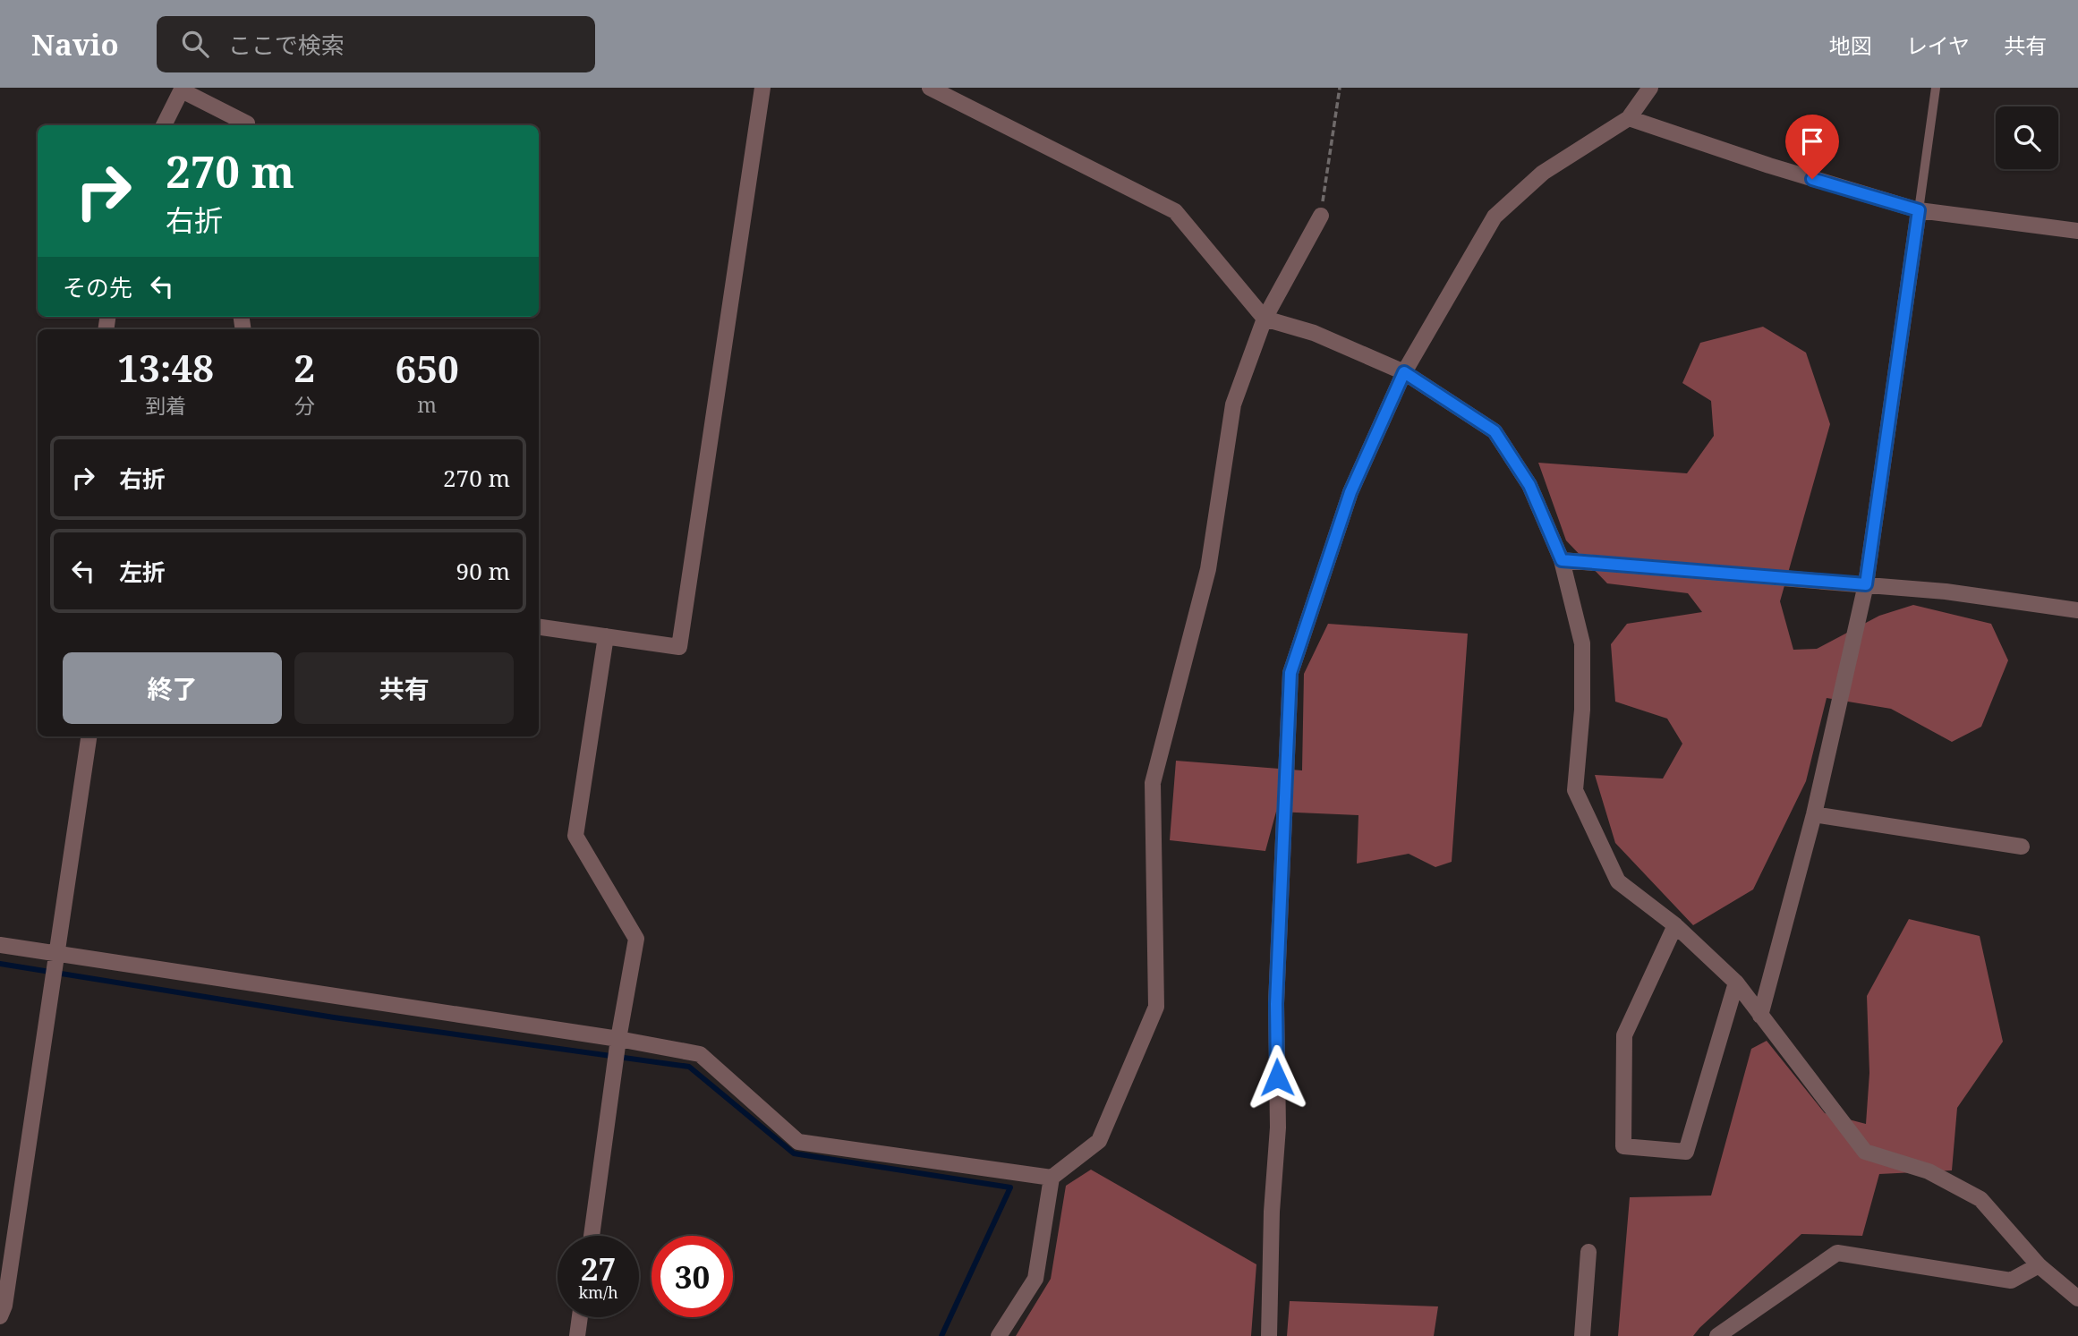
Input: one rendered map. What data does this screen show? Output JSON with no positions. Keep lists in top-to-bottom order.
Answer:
{
  "page": {
    "header": "Navio",
    "search": "ここで検索",
    "nav": ["地図", "レイヤ", "共有"],
    "turn": ["270 m", "右折"],
    "then": "その先",
    "eta": [
      "13:48",
      "到着",
      "2",
      "分",
      "650",
      "m"
    ],
    "list": [
      {
        "name": "右折",
        "value": "270 m"
      },
      {
        "name": "左折",
        "value": "90 m"
      }
    ],
    "buttons": ["終了", "共有"],
    "speed": "27 km/h",
    "limit": "30"
  }
}
